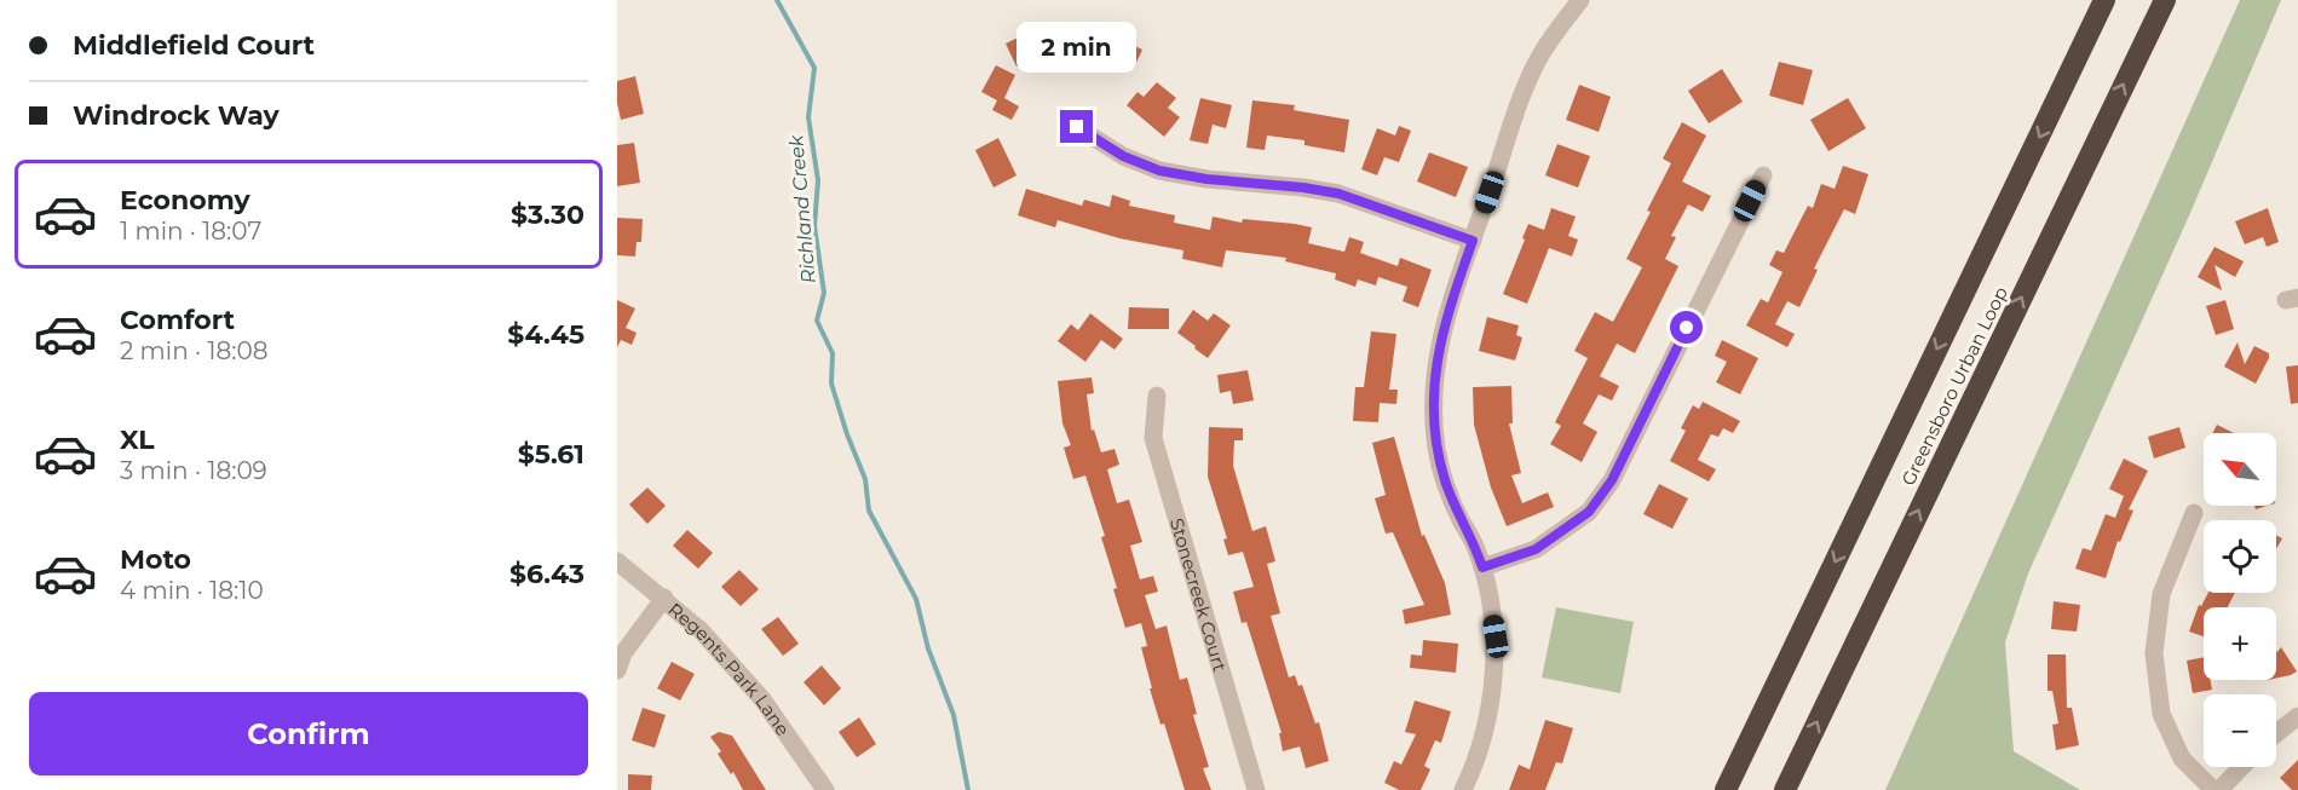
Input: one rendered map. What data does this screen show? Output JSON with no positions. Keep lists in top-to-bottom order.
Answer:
{
  "streets": {
    "highway": ["Greensboro Urban Loop"],
    "street": ["Stonecreek Court", "Regents Park Lane"]
  },
  "water": ["Richland Creek"],
  "north": "top left",
  "page": {
    "banner": ["Middlefield Court", "Windrock Way"],
    "bubble": "2 min",
    "list": [
      {
        "name": "Economy",
        "note": "1 min · 18:07",
        "value": "$3.30"
      },
      {
        "name": "Comfort",
        "note": "2 min · 18:08",
        "value": "$4.45"
      },
      {
        "name": "XL",
        "note": "3 min · 18:09",
        "value": "$5.61"
      },
      {
        "name": "Moto",
        "note": "4 min · 18:10",
        "value": "$6.43"
      }
    ],
    "map_buttons": ["+", "−"],
    "buttons": "Confirm"
  }
}
